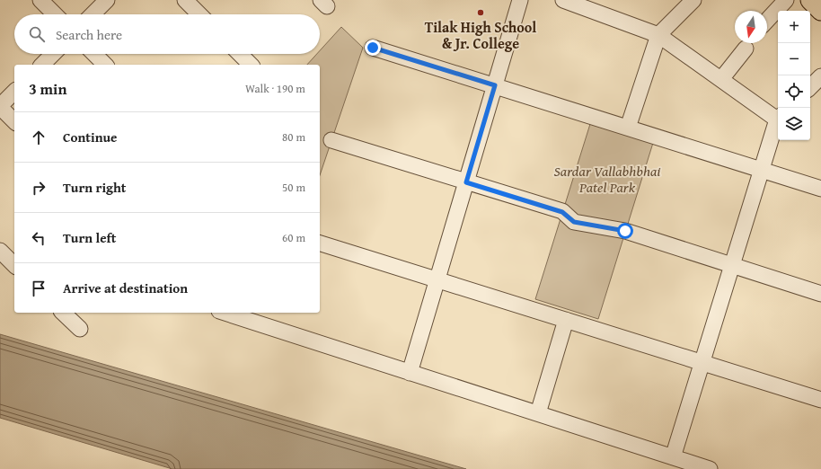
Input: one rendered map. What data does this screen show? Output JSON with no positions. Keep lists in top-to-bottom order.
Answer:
{
  "parks": ["Sardar Vallabhbhai Patel Park"],
  "places": ["Tilak High School & Jr. College"],
  "north": "bottom",
  "page": {
    "map_buttons": ["+", "−"],
    "search": "Search here",
    "heading": ["3 min", "Walk · 190 m"],
    "list": [
      ["Continue", "80 m"],
      ["Turn right", "50 m"],
      ["Turn left", "60 m"],
      "Arrive at destination"
    ]
  }
}
